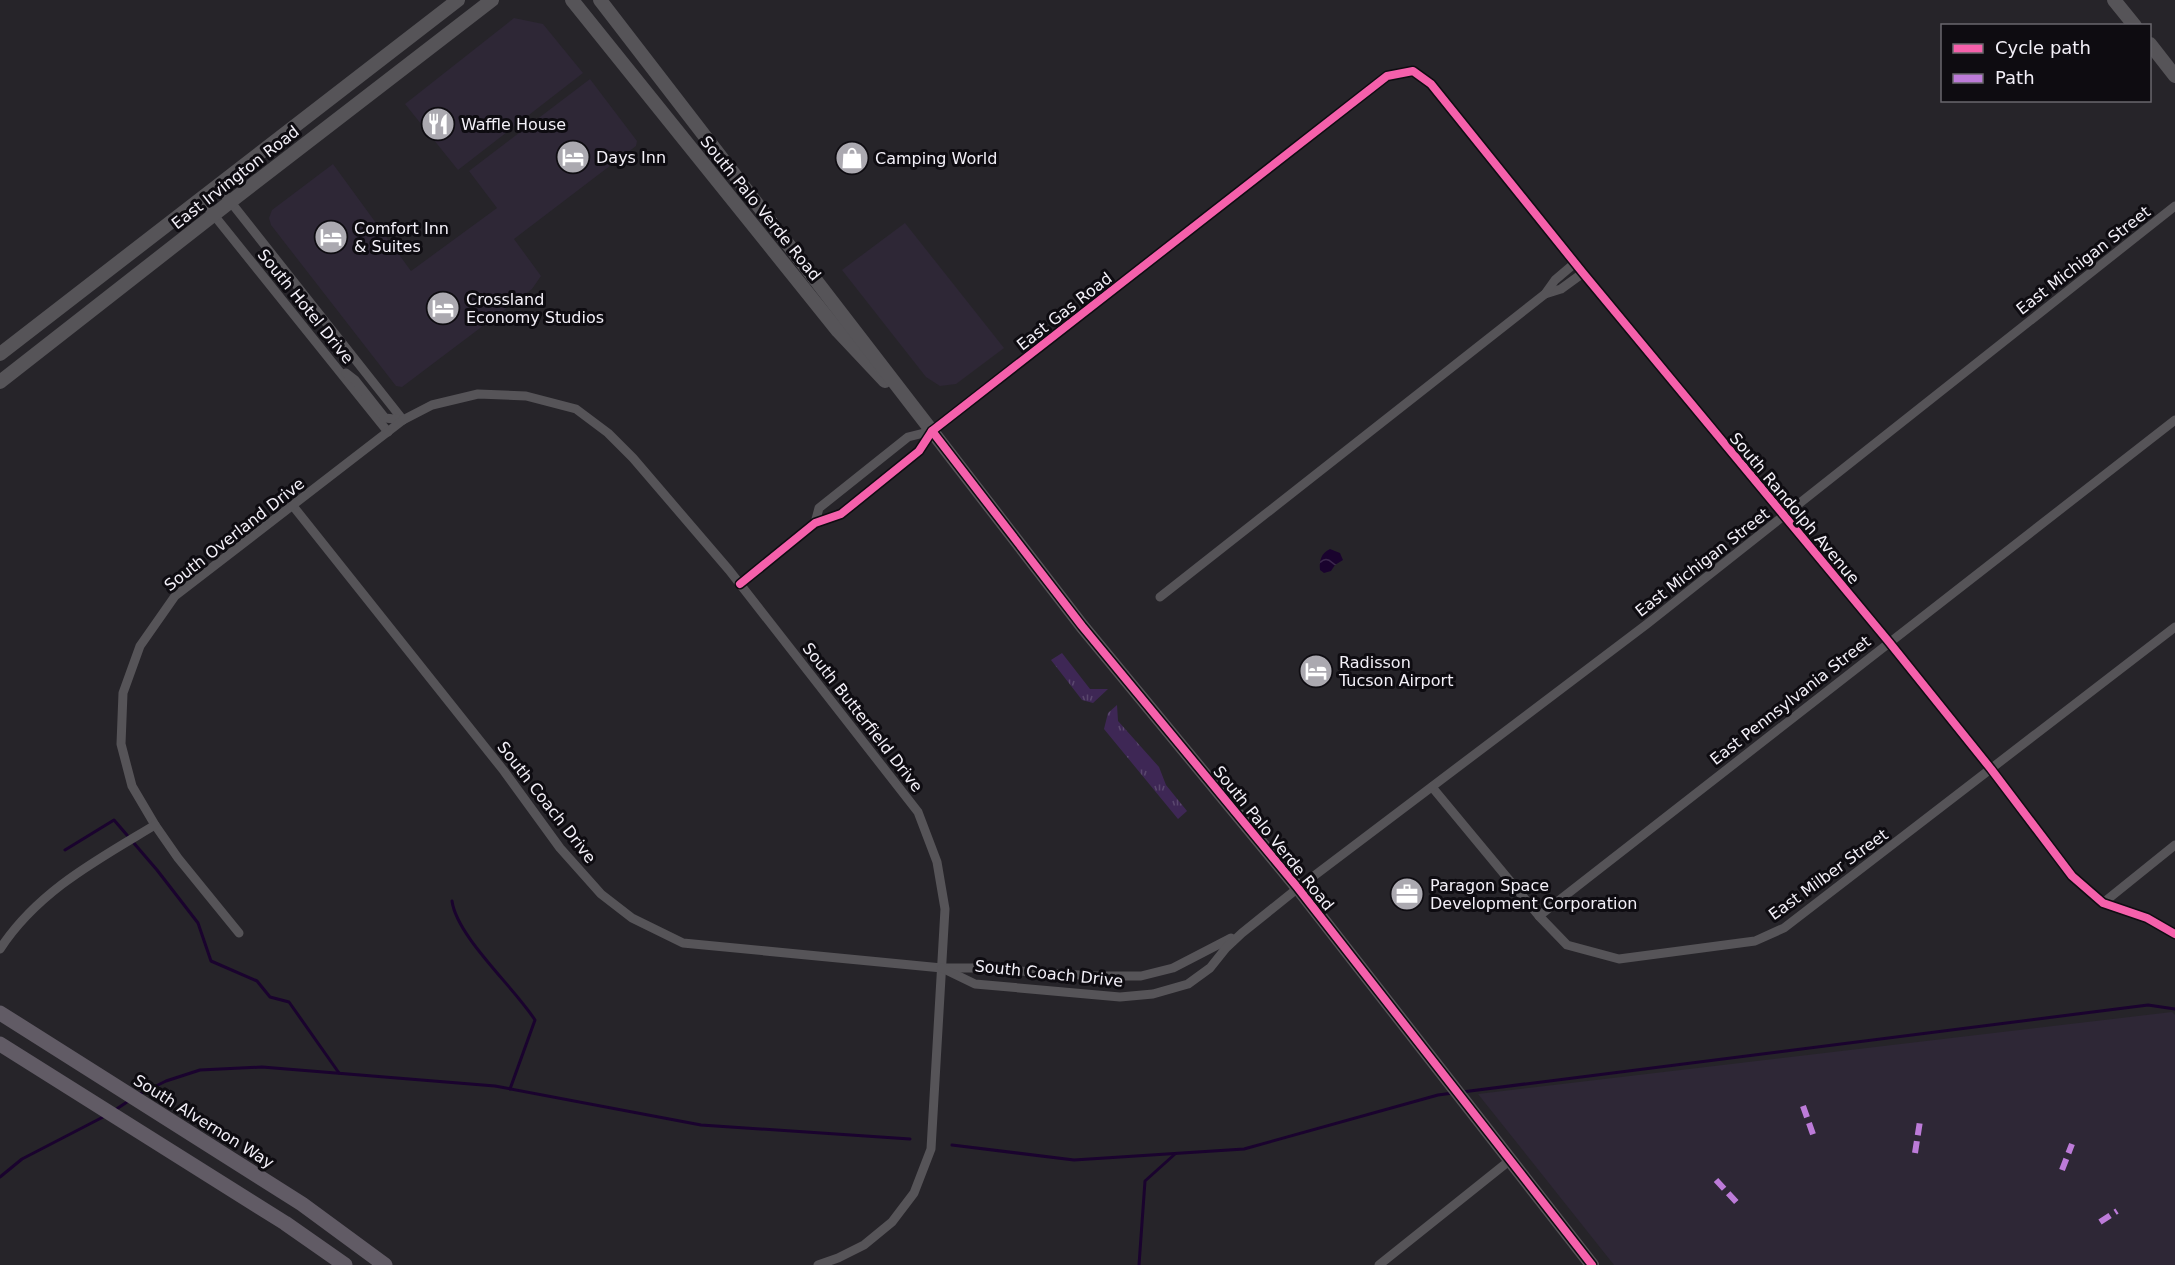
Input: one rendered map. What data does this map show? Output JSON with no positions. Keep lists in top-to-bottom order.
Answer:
{
  "streets": {
    "main road": ["East Irvington Road", "South Palo Verde Road", "South Alvernon Way"],
    "street": [
      "East Michigan Street",
      "South Hotel Drive",
      "East Gas Road",
      "South Randolph Avenue",
      "South Overland Drive",
      "East Pennsylvania Street",
      "South Butterfield Drive",
      "South Coach Drive",
      "East Milber Street"
    ]
  },
  "crossings": [
    ["East Irvington Road", "South Hotel Drive"],
    ["South Palo Verde Road", "East Michigan Street"],
    ["South Palo Verde Road", "East Gas Road"],
    ["South Palo Verde Road", "South Coach Drive"],
    ["East Michigan Street", "South Randolph Avenue"],
    ["East Michigan Street", "South Coach Drive"],
    ["East Michigan Street", "East Milber Street"],
    ["South Hotel Drive", "South Overland Drive"],
    ["South Hotel Drive", "South Butterfield Drive"],
    ["East Gas Road", "South Randolph Avenue"],
    ["East Gas Road", "South Butterfield Drive"],
    ["South Randolph Avenue", "East Pennsylvania Street"],
    ["South Randolph Avenue", "East Milber Street"],
    ["South Overland Drive", "South Butterfield Drive"],
    ["South Overland Drive", "South Coach Drive"],
    ["East Pennsylvania Street", "East Milber Street"],
    ["South Butterfield Drive", "South Coach Drive"]
  ],
  "places": {
    "restaurant": ["Waffle House"],
    "hotel": [
      "Days Inn",
      "Comfort Inn & Suites",
      "Crossland Economy Studios",
      "Radisson Tucson Airport"
    ],
    "shop": ["Camping World"],
    "office": ["Paragon Space Development Corporation"]
  },
  "legend": ["Cycle path", "Path"]
}
